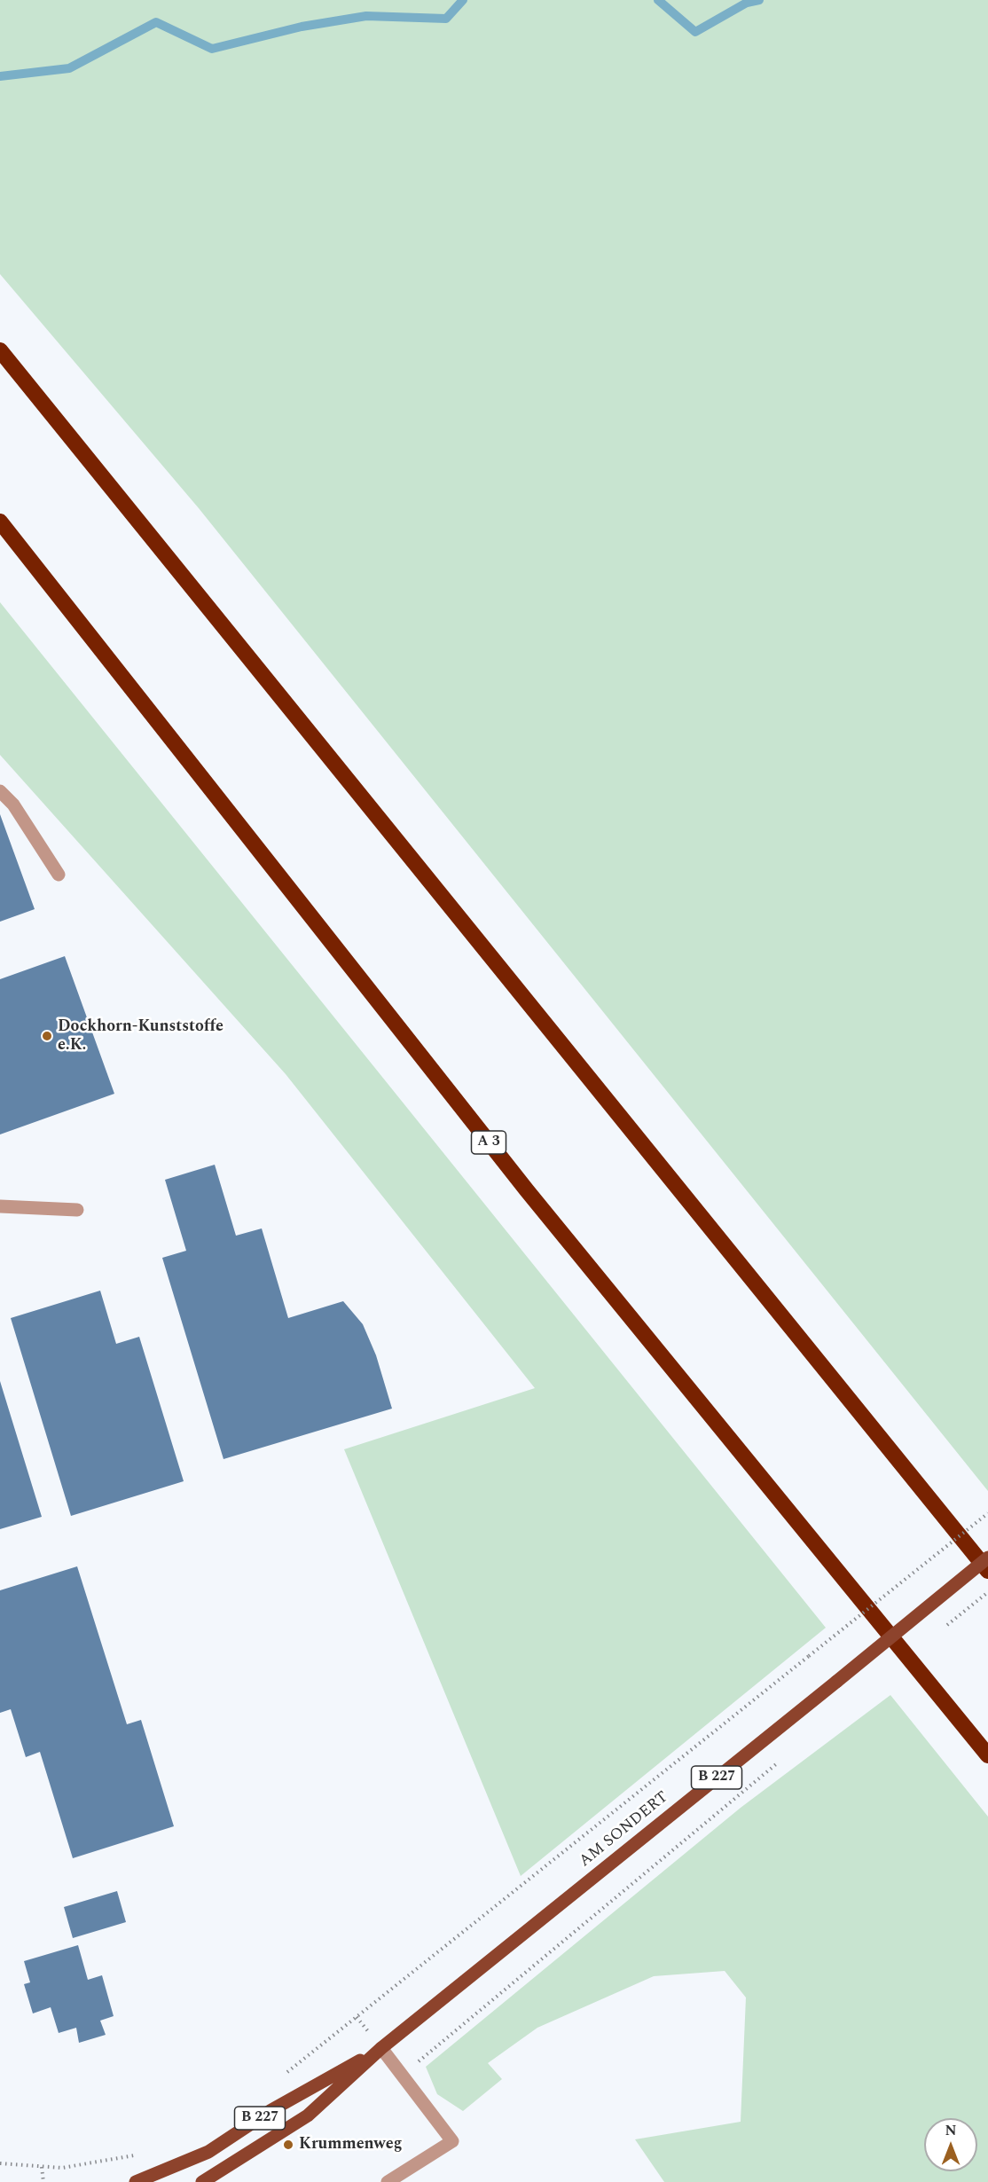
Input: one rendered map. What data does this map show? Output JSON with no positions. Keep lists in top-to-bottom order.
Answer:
{
  "streets": {
    "highway": ["A 3"],
    "main road": ["B 227", "AM SONDERT"]
  },
  "places": ["Dockhorn-Kunststoffe e.K.", "Krummenweg"],
  "north": "top"
}
